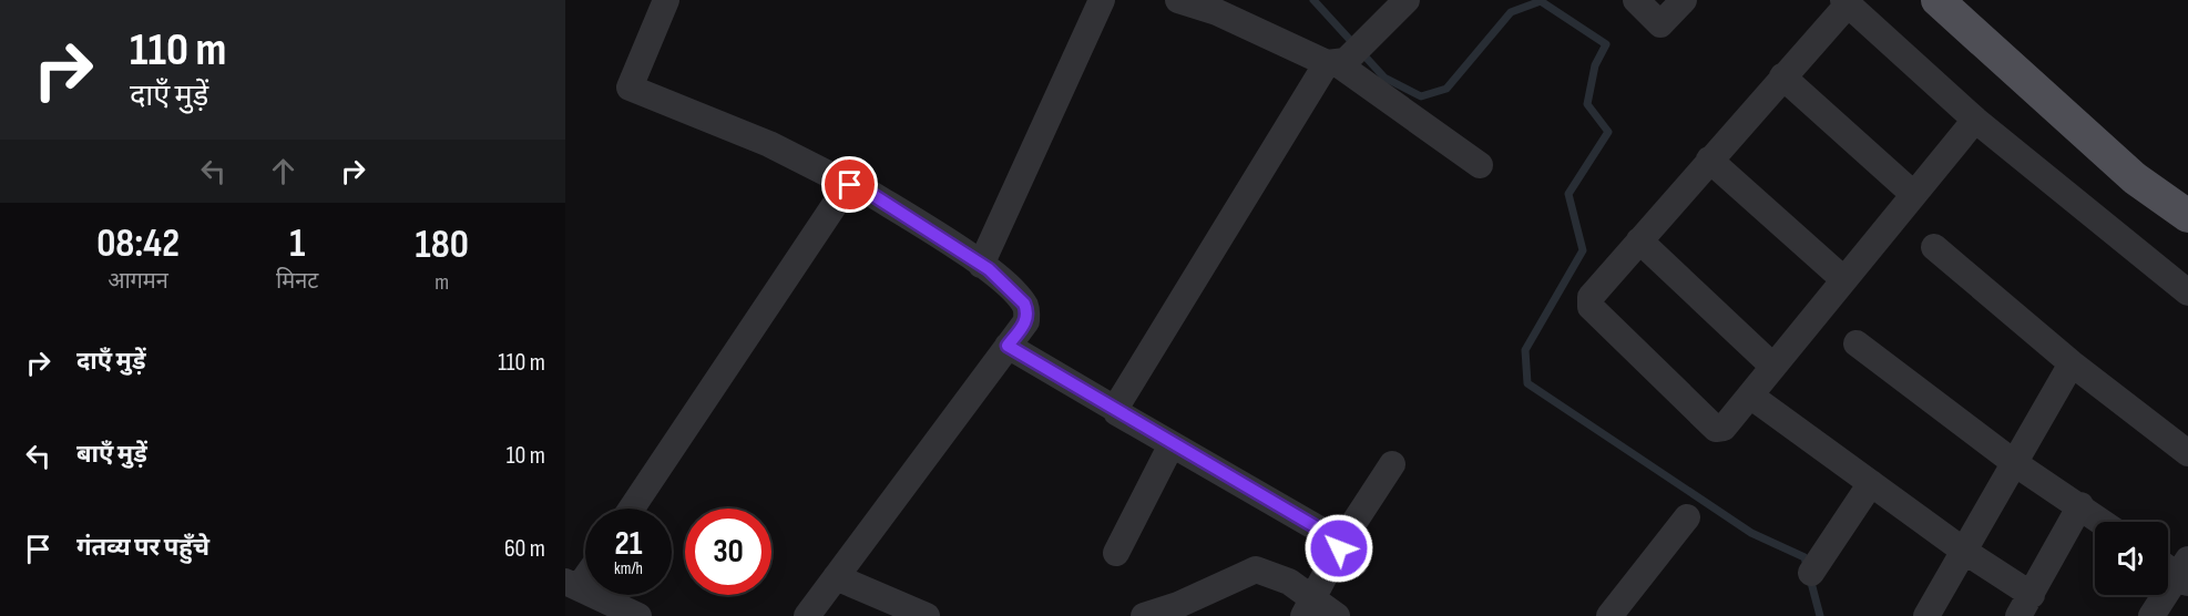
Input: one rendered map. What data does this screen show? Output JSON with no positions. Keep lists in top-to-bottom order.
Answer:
{
  "page": {
    "turn": ["110 m", "दाएँ मुड़ें"],
    "eta": [
      "08:42",
      "आगमन",
      "1",
      "मिनट",
      "180",
      "m"
    ],
    "list": [
      {
        "name": "दाएँ मुड़ें",
        "value": "110 m"
      },
      {
        "name": "बाएँ मुड़ें",
        "value": "10 m"
      },
      {
        "name": "गंतव्य पर पहुँचे",
        "value": "60 m"
      }
    ],
    "speed": "21 km/h",
    "limit": "30"
  }
}
